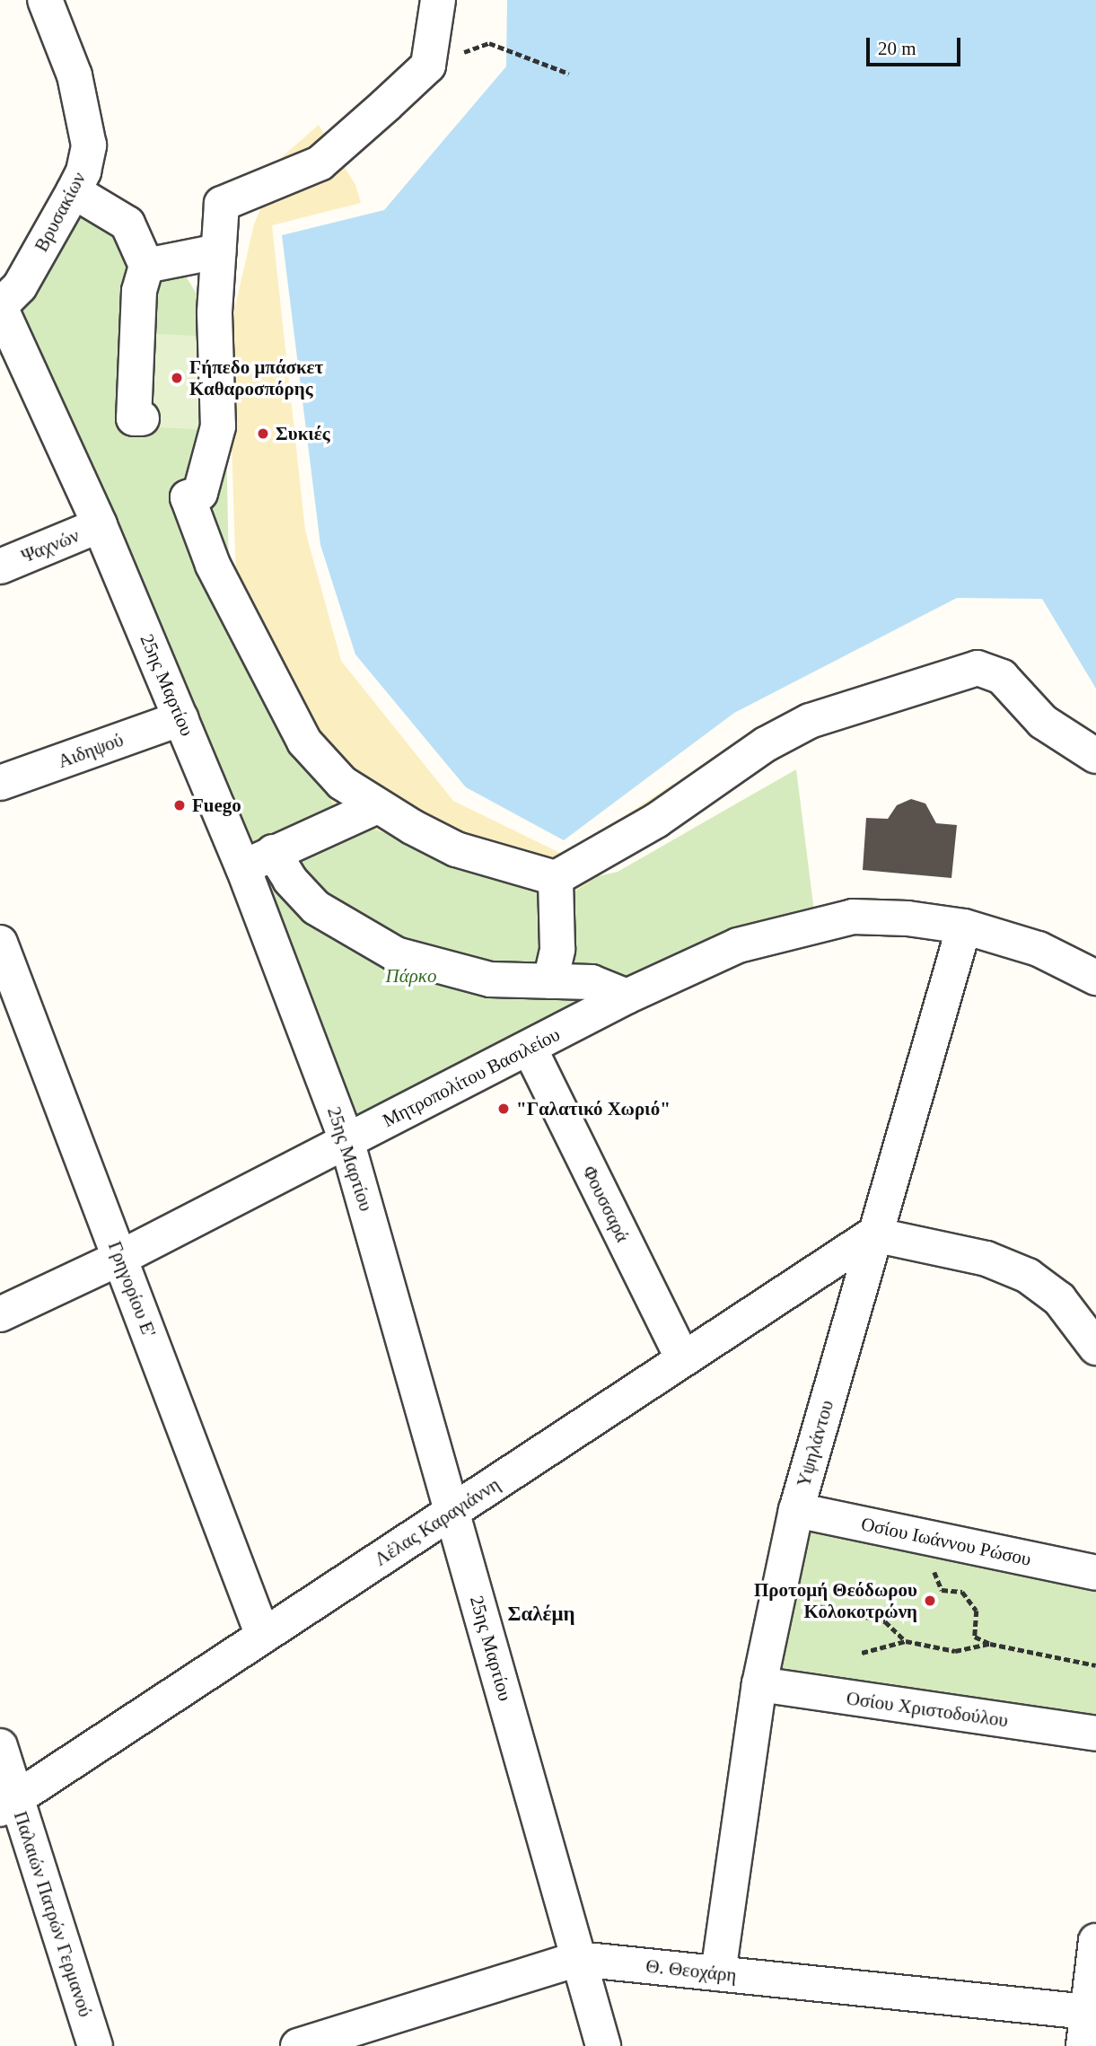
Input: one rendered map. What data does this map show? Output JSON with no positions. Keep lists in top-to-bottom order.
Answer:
{
  "streets": {
    "street": [
      "Βρυσακίων",
      "Ψαχνών",
      "25ης Μαρτίου",
      "Αιδηψού",
      "Μητροπολίτου Βασιλείου",
      "Φουσσαρά",
      "Γρηγορίου Ε'",
      "Υψηλάντου",
      "Λέλας Καραγιάννη",
      "Οσίου Ιωάννου Ρώσου",
      "Οσίου Χριστοδούλου",
      "Παλαιών Πατρών Γερμανού",
      "Θ. Θεοχάρη"
    ]
  },
  "crossings": [
    ["Βρυσακίων", "25ης Μαρτίου"],
    ["Ψαχνών", "25ης Μαρτίου"],
    ["25ης Μαρτίου", "Αιδηψού"],
    ["25ης Μαρτίου", "Μητροπολίτου Βασιλείου"],
    ["25ης Μαρτίου", "Λέλας Καραγιάννη"],
    ["25ης Μαρτίου", "Θ. Θεοχάρη"],
    ["Μητροπολίτου Βασιλείου", "Φουσσαρά"],
    ["Μητροπολίτου Βασιλείου", "Γρηγορίου Ε'"],
    ["Μητροπολίτου Βασιλείου", "Υψηλάντου"],
    ["Φουσσαρά", "Λέλας Καραγιάννη"],
    ["Γρηγορίου Ε'", "Λέλας Καραγιάννη"],
    ["Υψηλάντου", "Λέλας Καραγιάννη"],
    ["Υψηλάντου", "Οσίου Ιωάννου Ρώσου"],
    ["Υψηλάντου", "Οσίου Χριστοδούλου"],
    ["Υψηλάντου", "Θ. Θεοχάρη"],
    ["Λέλας Καραγιάννη", "Παλαιών Πατρών Γερμανού"]
  ],
  "districts": ["Σαλέμη"],
  "parks": ["Πάρκο"],
  "places": [
    "Γήπεδο μπάσκετ Καθαροσπόρης",
    "Συκιές",
    "Fuego",
    "\"Γαλατικό Χωριό\"",
    "Προτομή Θεόδωρου Κολοκοτρώνη"
  ],
  "scale_bar": "20 m"
}
